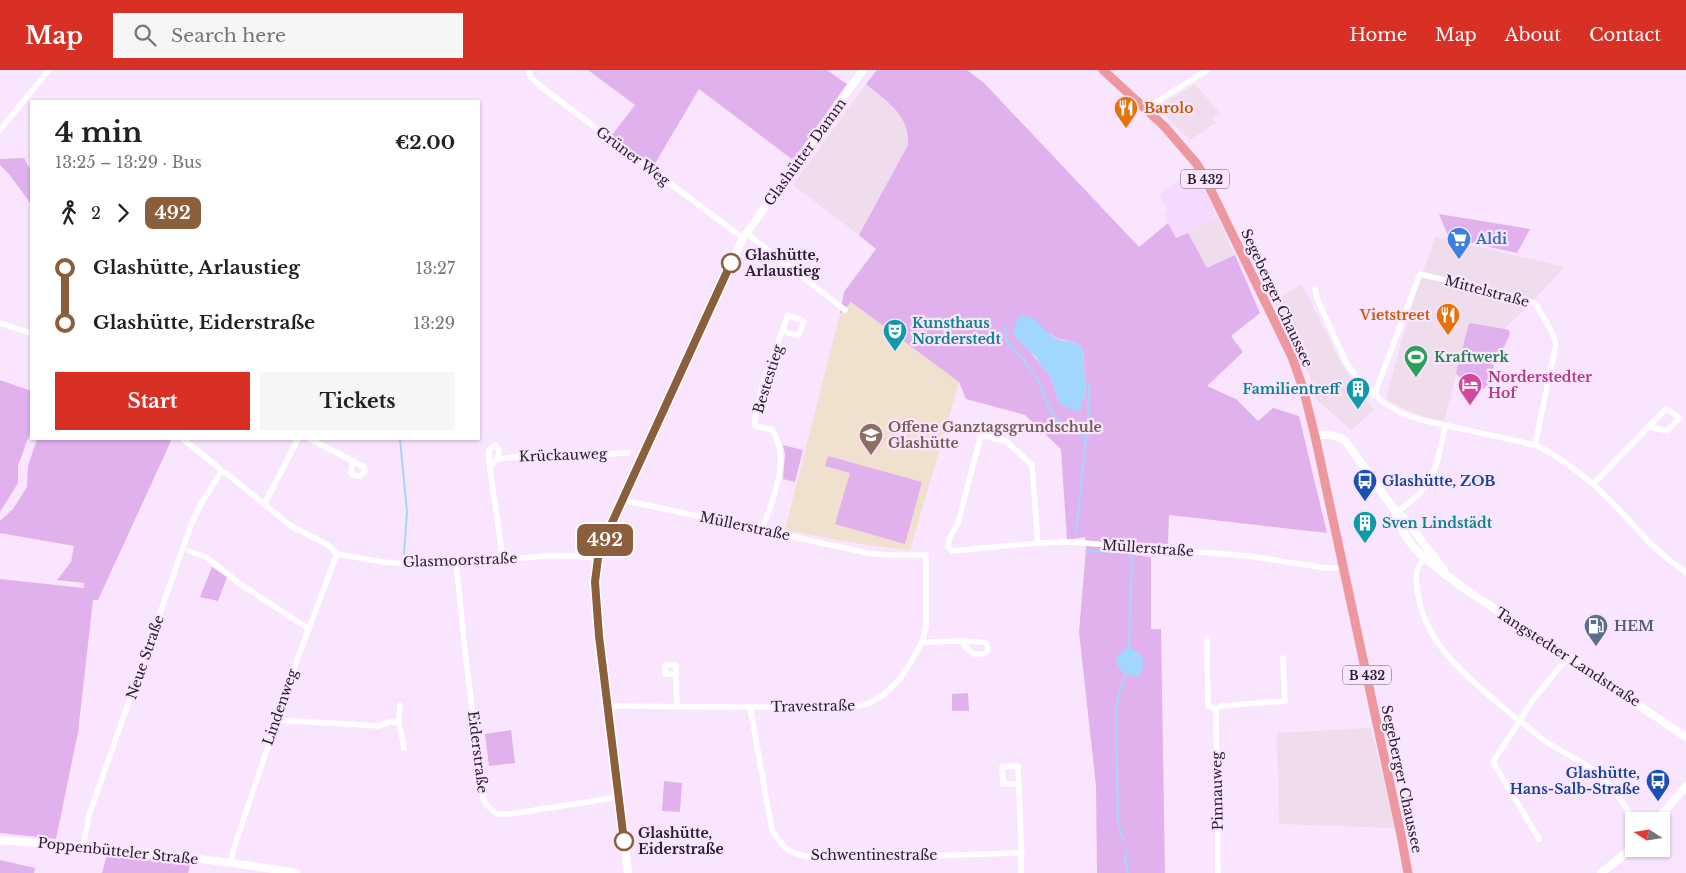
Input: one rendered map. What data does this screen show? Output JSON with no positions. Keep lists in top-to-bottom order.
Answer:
{
  "streets": {
    "main road": ["B 432", "Segeberger Chaussee"],
    "street": [
      "Glashütter Damm",
      "Grüner Weg",
      "Mittelstraße",
      "Bestestieg",
      "Krückauweg",
      "Müllerstraße",
      "Glasmoorstraße",
      "Neue Straße",
      "Tangstedter Landstraße",
      "Travestraße",
      "Lindenweg",
      "Eiderstraße",
      "Pinnauweg",
      "Poppenbütteler Straße",
      "Schwentinestraße"
    ]
  },
  "crossings": [
    ["Glashütter Damm", "Grüner Weg"],
    ["Glashütter Damm", "Müllerstraße"],
    ["Glashütter Damm", "Glasmoorstraße"],
    ["Glashütter Damm", "Travestraße"],
    ["Glashütter Damm", "Eiderstraße"],
    ["Segeberger Chaussee", "Müllerstraße"],
    ["Segeberger Chaussee", "Tangstedter Landstraße"],
    ["Bestestieg", "Müllerstraße"],
    ["Krückauweg", "Glasmoorstraße"],
    ["Müllerstraße", "Travestraße"],
    ["Glasmoorstraße", "Neue Straße"],
    ["Glasmoorstraße", "Lindenweg"],
    ["Glasmoorstraße", "Eiderstraße"],
    ["Neue Straße", "Poppenbütteler Straße"],
    ["Travestraße", "Schwentinestraße"],
    ["Lindenweg", "Poppenbütteler Straße"]
  ],
  "places": {
    "restaurant": ["Barolo", "Vietstreet"],
    "supermarket": ["Aldi"],
    "other": ["Glashütte, Arlaustieg", "Glashütte, Eiderstraße"],
    "theatre": ["Kunsthaus Norderstedt"],
    "sports": ["Kraftwerk"],
    "hotel": ["Norderstedter Hof"],
    "building": ["Familientreff", "Sven Lindstädt"],
    "school or university": ["Offene Ganztagsgrundschule Glashütte"],
    "bus stop": ["Glashütte, ZOB", "Glashütte, Hans-Salb-Straße"],
    "fuel station": ["HEM"]
  },
  "lines": ["bus line 492"],
  "north": "left",
  "page": {
    "header": "Map",
    "search": "Search here",
    "nav": [
      "Home",
      "Map",
      "About",
      "Contact"
    ],
    "on_map": "492",
    "heading": ["4 min", "13:25 – 13:29 · Bus", "€2.00"],
    "legs": ["2", "492"],
    "list": [
      {
        "name": "Glashütte, Arlaustieg",
        "value": "13:27"
      },
      {
        "name": "Glashütte, Eiderstraße",
        "value": "13:29"
      }
    ],
    "buttons": ["Start", "Tickets"]
  }
}
